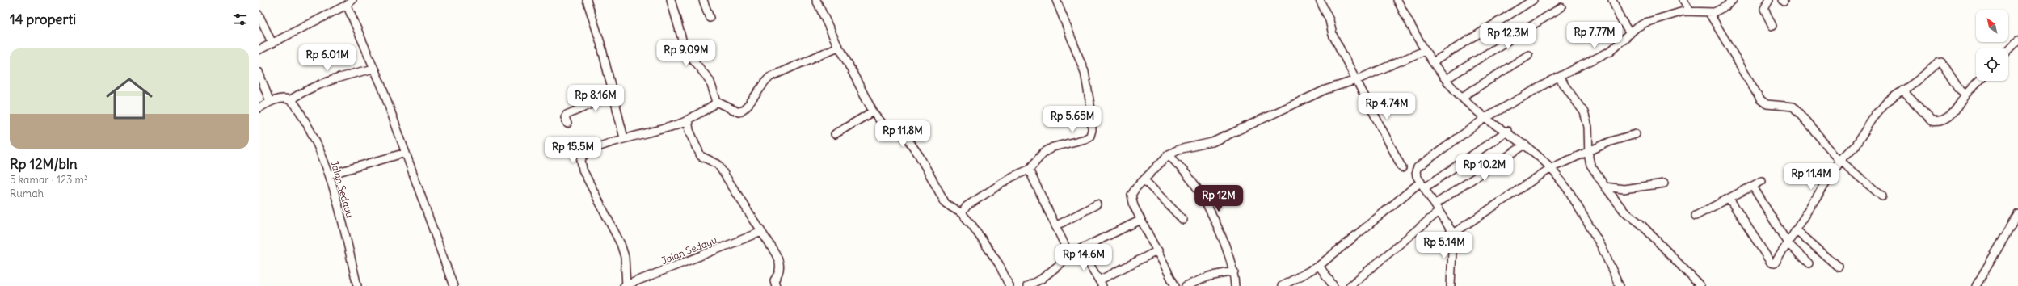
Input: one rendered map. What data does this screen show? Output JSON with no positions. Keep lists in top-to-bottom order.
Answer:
{
  "streets": {
    "street": ["Jalan Sedayu"]
  },
  "north": "top left",
  "page": {
    "heading": "14 properti",
    "price": [
      "Rp 7.77M",
      "Rp 12.3M",
      "Rp 9.09M",
      "Rp 6.01M",
      "Rp 8.16M",
      "Rp 4.74M",
      "Rp 5.65M",
      "Rp 11.8M",
      "Rp 15.5M",
      "Rp 10.2M",
      "Rp 11.4M",
      "Rp 12M",
      "Rp 5.14M",
      "Rp 14.6M"
    ],
    "list": [
      {
        "name": "Rp 12M/bln",
        "note": "5 kamar · 123 m² · Rumah"
      }
    ]
  }
}
